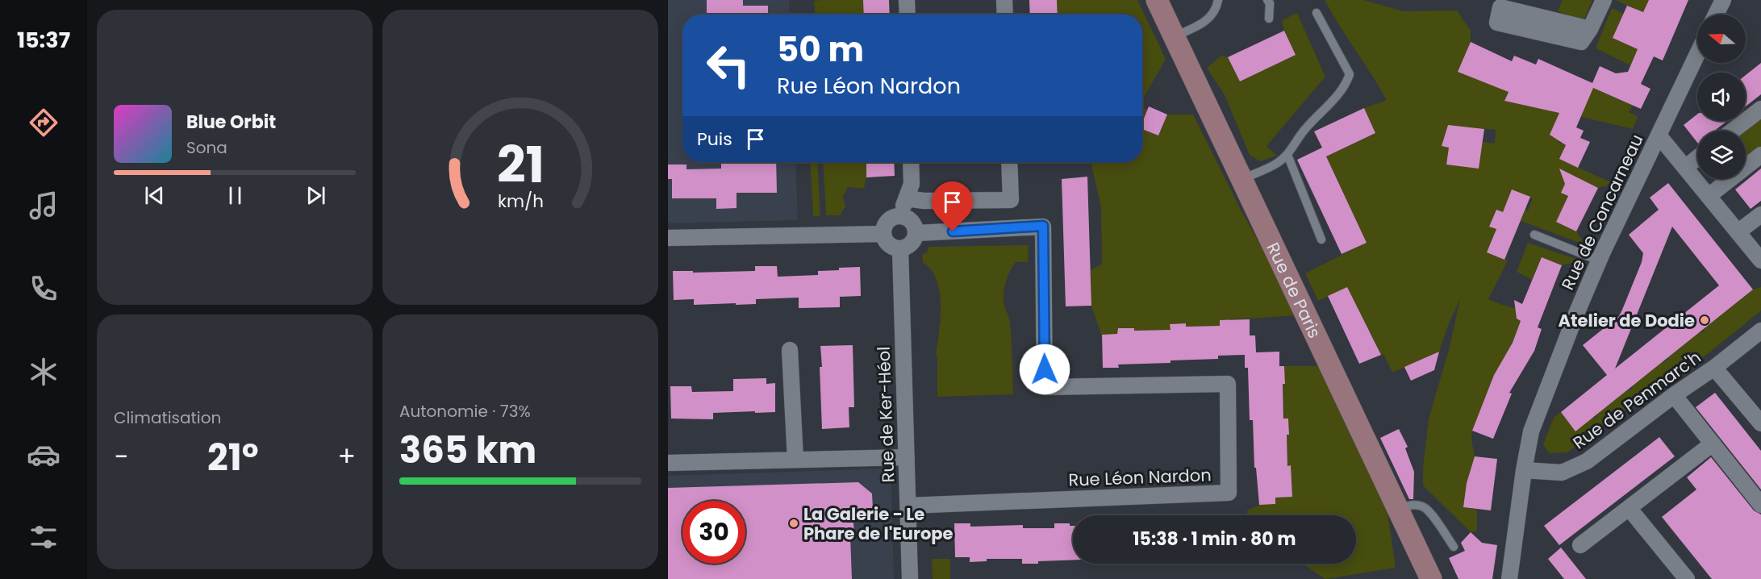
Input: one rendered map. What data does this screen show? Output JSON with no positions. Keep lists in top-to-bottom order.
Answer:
{
  "streets": {
    "main road": ["Rue de Paris"],
    "street": [
      "Rue de Concarneau",
      "Rue de Penmarc'h",
      "Rue de Ker-Héol",
      "Rue Léon Nardon"
    ]
  },
  "crossings": [
    ["Rue de Concarneau", "Rue de Penmarc'h"],
    ["Rue de Ker-Héol", "Rue Léon Nardon"]
  ],
  "places": ["Atelier de Dodie", "La Galerie - Le Phare de l'Europe"],
  "north": "left",
  "page": {
    "tabs": "15:37",
    "turn": ["50 m", "Rue Léon Nardon"],
    "song": ["Blue Orbit", "Sona"],
    "then": "Puis",
    "tile": [
      "Climatisation",
      ["Autonomie · 73%", "365 km"]
    ],
    "heat": ["−", "21°", "+"],
    "limit": "30",
    "trip": "15:38 · 1 min · 80 m",
    "gauge": ["21", "km/h"]
  }
}
